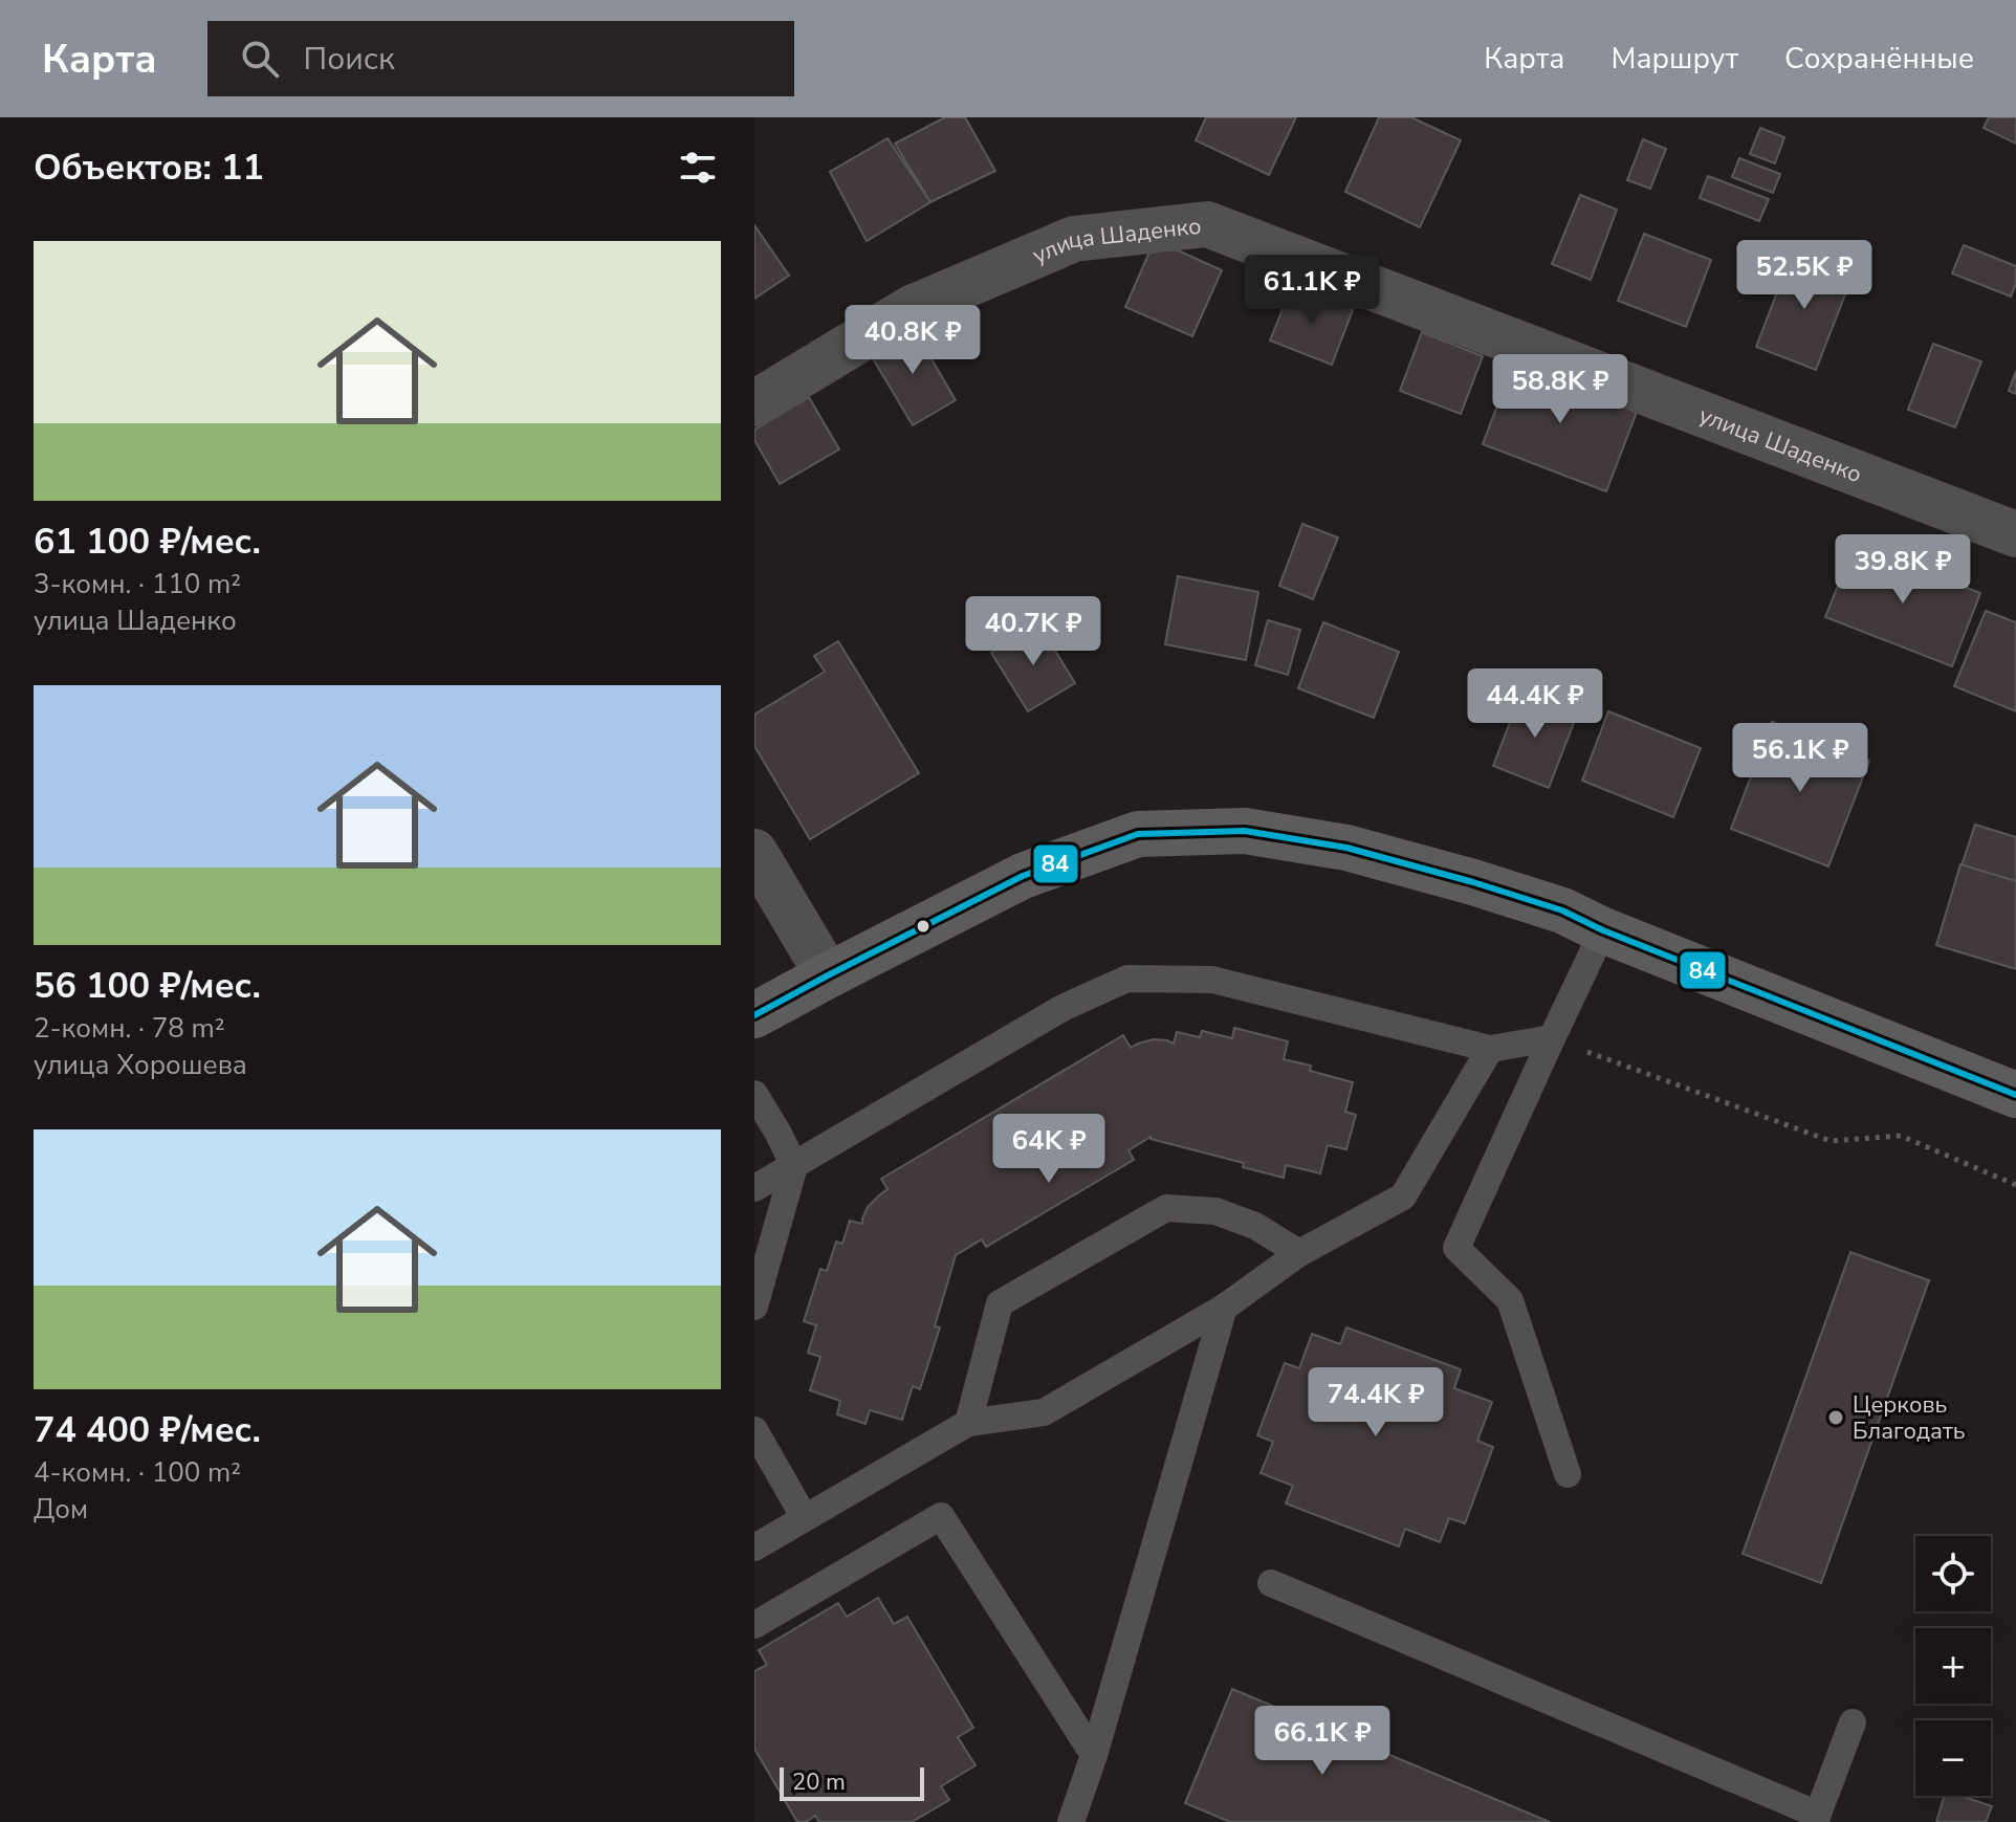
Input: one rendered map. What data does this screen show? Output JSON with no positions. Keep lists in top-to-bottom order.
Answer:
{
  "streets": {
    "street": ["улица Шаденко"]
  },
  "places": ["Церковь Благодать"],
  "lines": ["transit line 84"],
  "scale_bar": "20 m",
  "page": {
    "header": "Карта",
    "search": "Поиск",
    "nav": ["Карта", "Маршрут", "Сохранённые"],
    "heading": "Объектов: 11",
    "list": [
      {
        "name": "61 100 ₽/мес.",
        "note": "3-комн. · 110 m² · улица Шаденко"
      },
      {
        "name": "56 100 ₽/мес.",
        "note": "2-комн. · 78 m² · улица Хорошева"
      },
      {
        "name": "74 400 ₽/мес.",
        "note": "4-комн. · 100 m² · Дом"
      }
    ],
    "price": [
      "52.5K ₽",
      "61.1K ₽",
      "40.8K ₽",
      "58.8K ₽",
      "39.8K ₽",
      "40.7K ₽",
      "44.4K ₽",
      "56.1K ₽",
      "64K ₽",
      "74.4K ₽",
      "66.1K ₽"
    ],
    "map_buttons": ["+", "−"],
    "scale": "20 m"
  }
}
